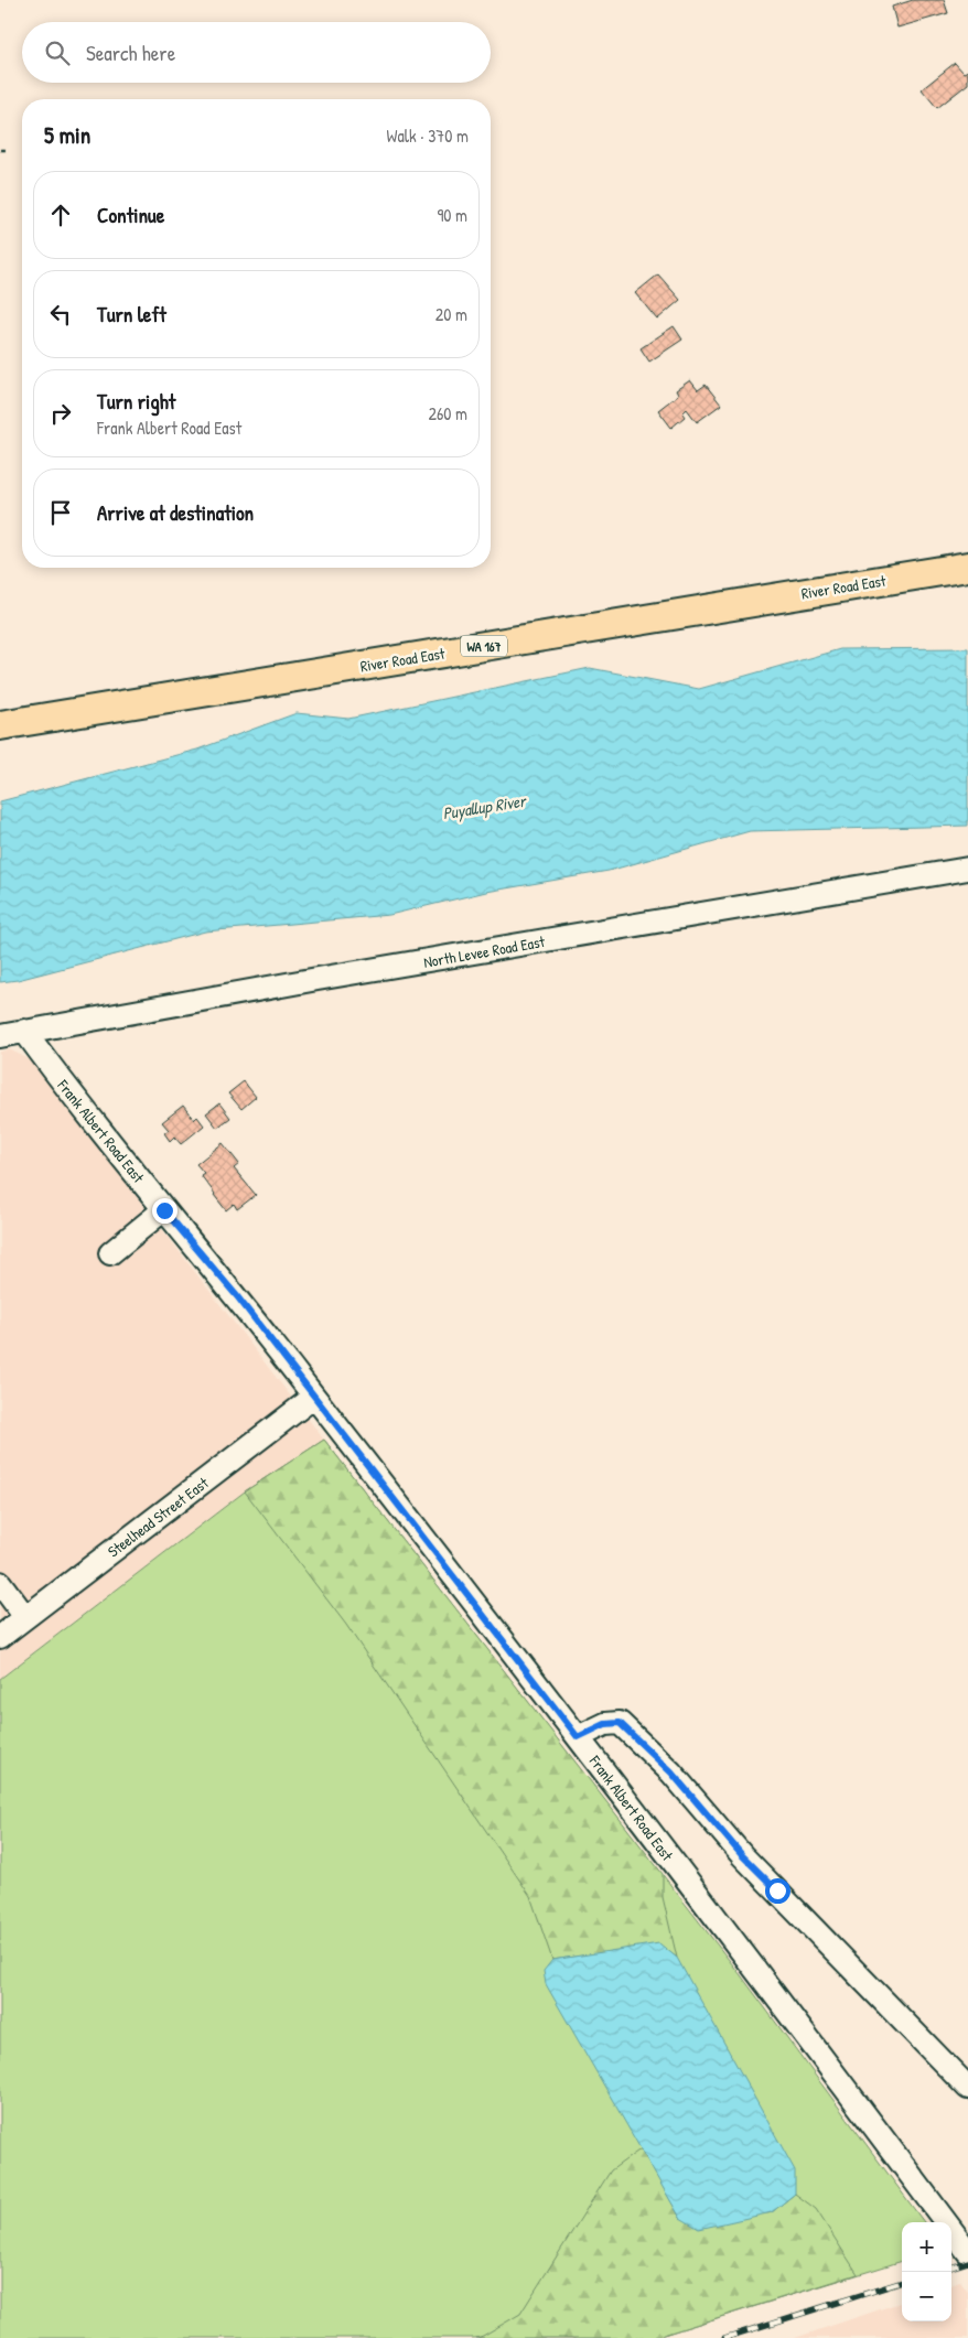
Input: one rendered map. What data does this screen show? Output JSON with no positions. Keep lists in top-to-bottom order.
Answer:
{
  "streets": {
    "main road": ["River Road East", "WA 167"],
    "street": ["North Levee Road East", "Frank Albert Road East", "Steelhead Street East"]
  },
  "crossings": [
    ["North Levee Road East", "Frank Albert Road East"],
    ["Frank Albert Road East", "Steelhead Street East"]
  ],
  "water": ["Puyallup River"],
  "page": {
    "search": "Search here",
    "heading": ["5 min", "Walk · 370 m"],
    "list": [
      ["Continue", "90 m"],
      ["Turn left", "20 m"],
      ["Turn right", "Frank Albert Road East", "260 m"],
      "Arrive at destination"
    ],
    "map_buttons": ["+", "−"]
  }
}
